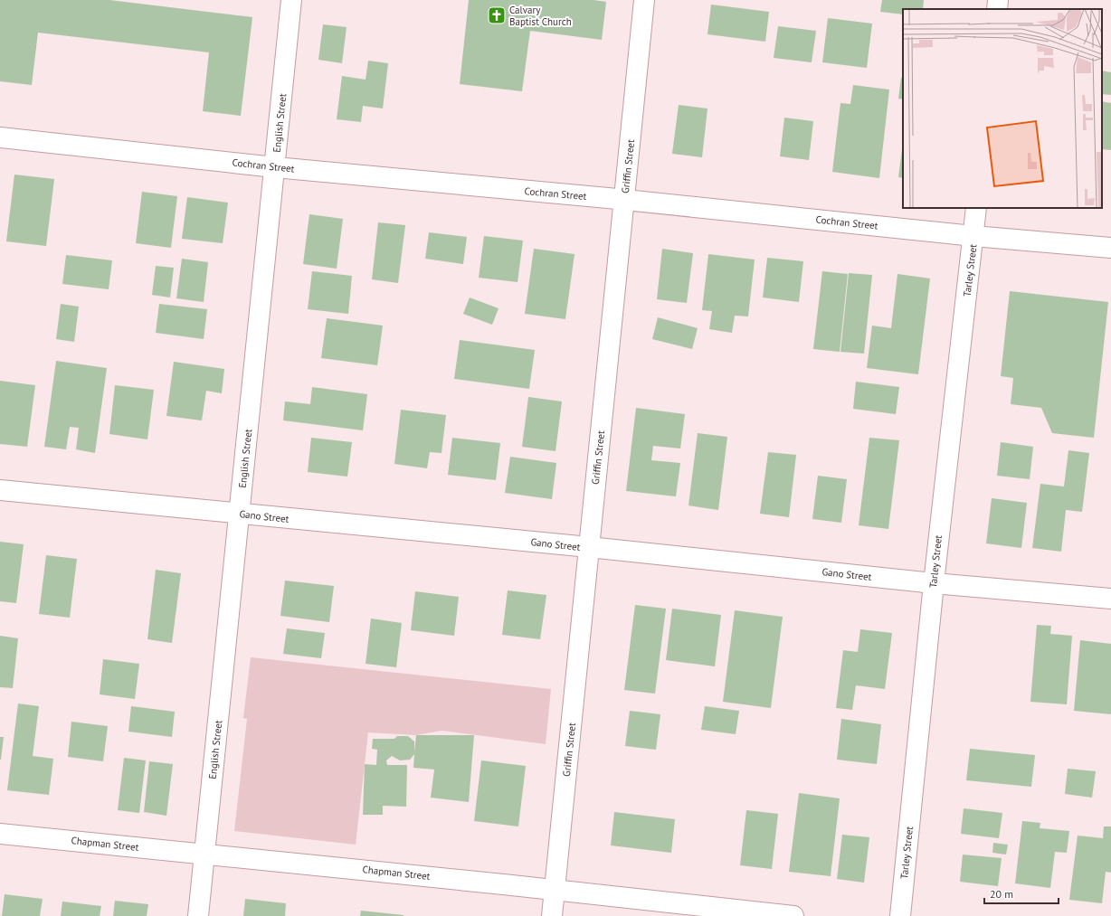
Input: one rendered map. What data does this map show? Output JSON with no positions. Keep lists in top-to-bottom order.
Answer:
{
  "streets": {
    "street": [
      "English Street",
      "Cochran Street",
      "Griffin Street",
      "Tarley Street",
      "Gano Street",
      "Chapman Street"
    ]
  },
  "crossings": [
    ["English Street", "Cochran Street"],
    ["English Street", "Gano Street"],
    ["English Street", "Chapman Street"],
    ["Cochran Street", "Griffin Street"],
    ["Cochran Street", "Tarley Street"],
    ["Griffin Street", "Gano Street"],
    ["Griffin Street", "Chapman Street"],
    ["Tarley Street", "Gano Street"]
  ],
  "places": {
    "church": ["Calvary Baptist Church"]
  },
  "scale_bar": "20 m"
}
